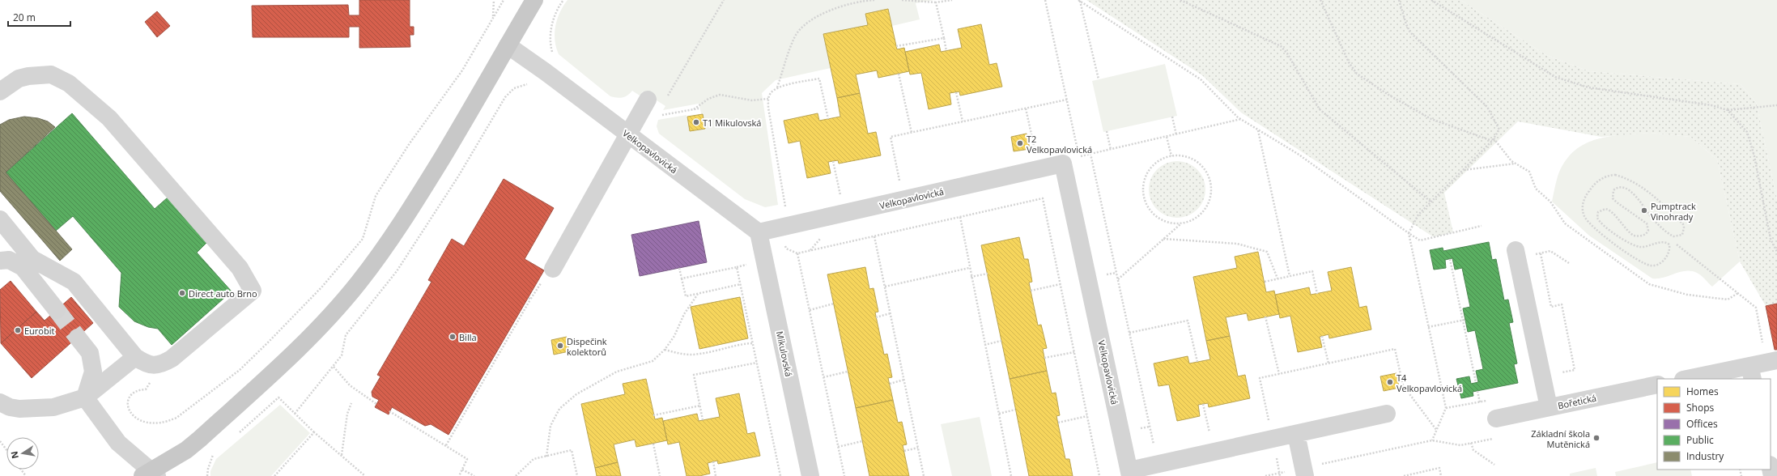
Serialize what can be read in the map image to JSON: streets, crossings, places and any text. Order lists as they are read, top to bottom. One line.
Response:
{"streets":{"street":["Velkopavlovická","Mikulovská","Bořetická"]},"crossings":[["Velkopavlovická","Mikulovská"]],"places":["T1 Mikulovská","T2 Velkopavlovická","Pumptrack Vinohrady","Direct auto Brno","Eurobit","Billa","Dispečink kolektorů","T4 Velkopavlovická","Základní škola Mutěnická"],"legend":["Homes","Shops","Offices","Public","Industry"],"scale_bar":"20 m","north":"left"}
